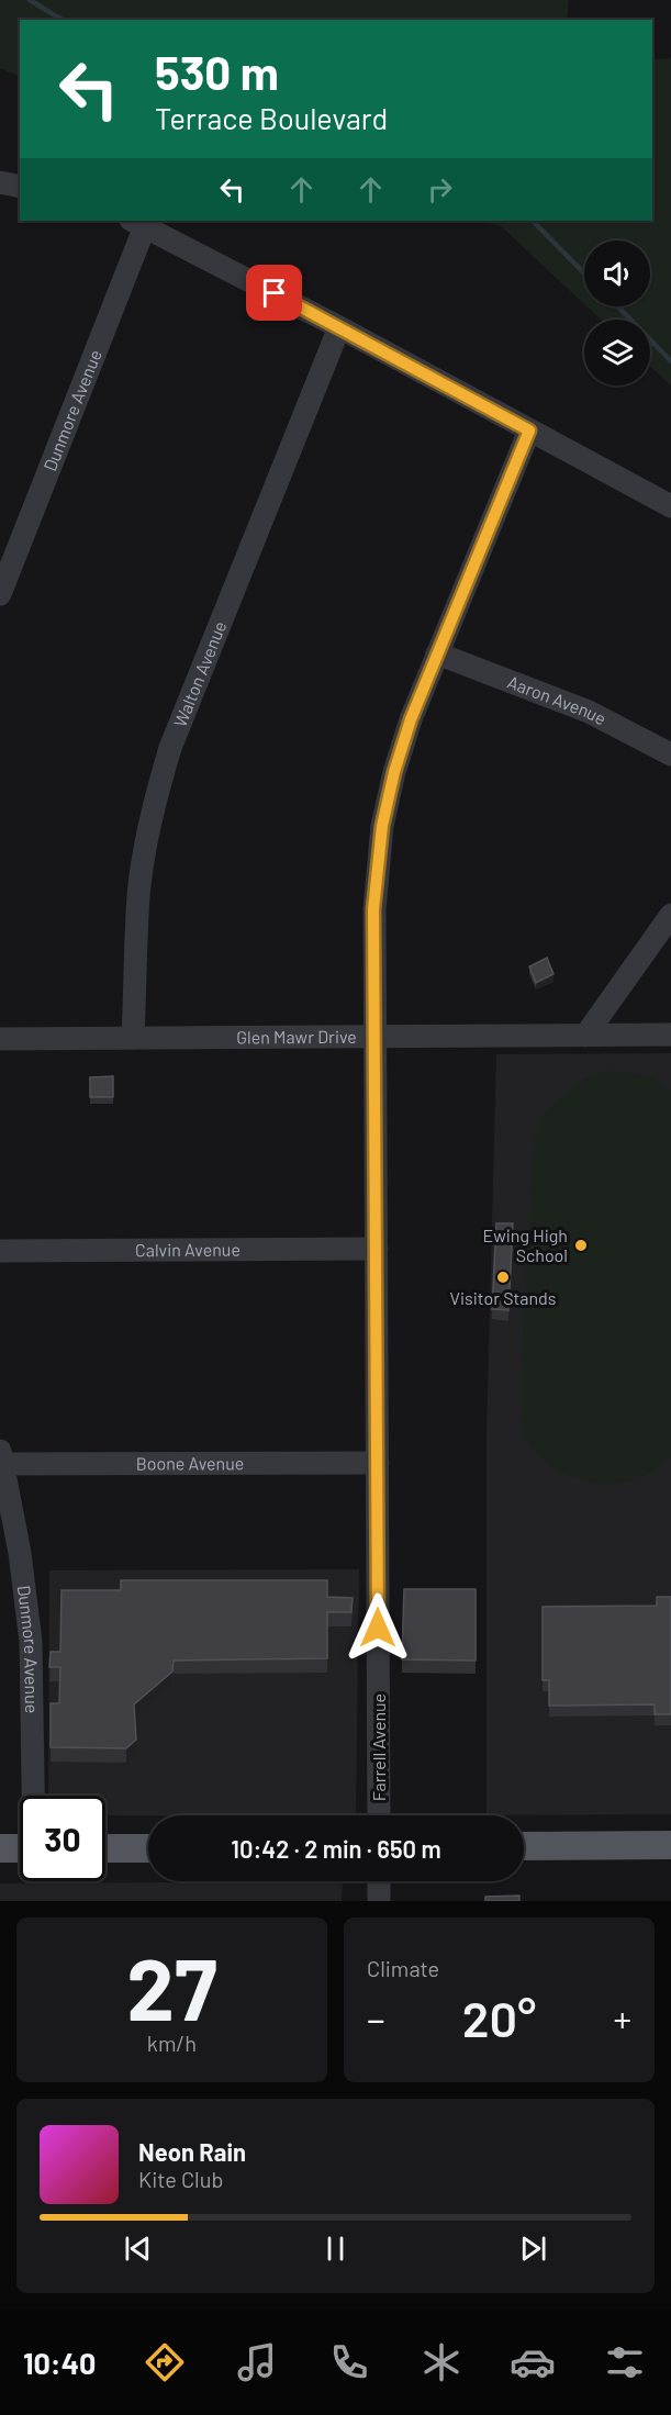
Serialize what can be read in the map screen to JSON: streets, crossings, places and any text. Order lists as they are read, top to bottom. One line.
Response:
{"streets":{"street":["Dunmore Avenue","Walton Avenue","Aaron Avenue","Glen Mawr Drive","Calvin Avenue","Boone Avenue","Farrell Avenue"]},"crossings":[["Dunmore Avenue","Boone Avenue"],["Walton Avenue","Glen Mawr Drive"],["Aaron Avenue","Farrell Avenue"],["Glen Mawr Drive","Farrell Avenue"],["Calvin Avenue","Farrell Avenue"],["Boone Avenue","Farrell Avenue"]],"places":["Ewing High School","Visitor Stands"],"page":{"turn":["530 m","Terrace Boulevard"],"limit":"30","trip":"10:42 · 2 min · 650 m","tile":[["27","km/h"],"Climate"],"heat":["−","20°","+"],"song":["Neon Rain","Kite Club"],"tabs":"10:40"}}
